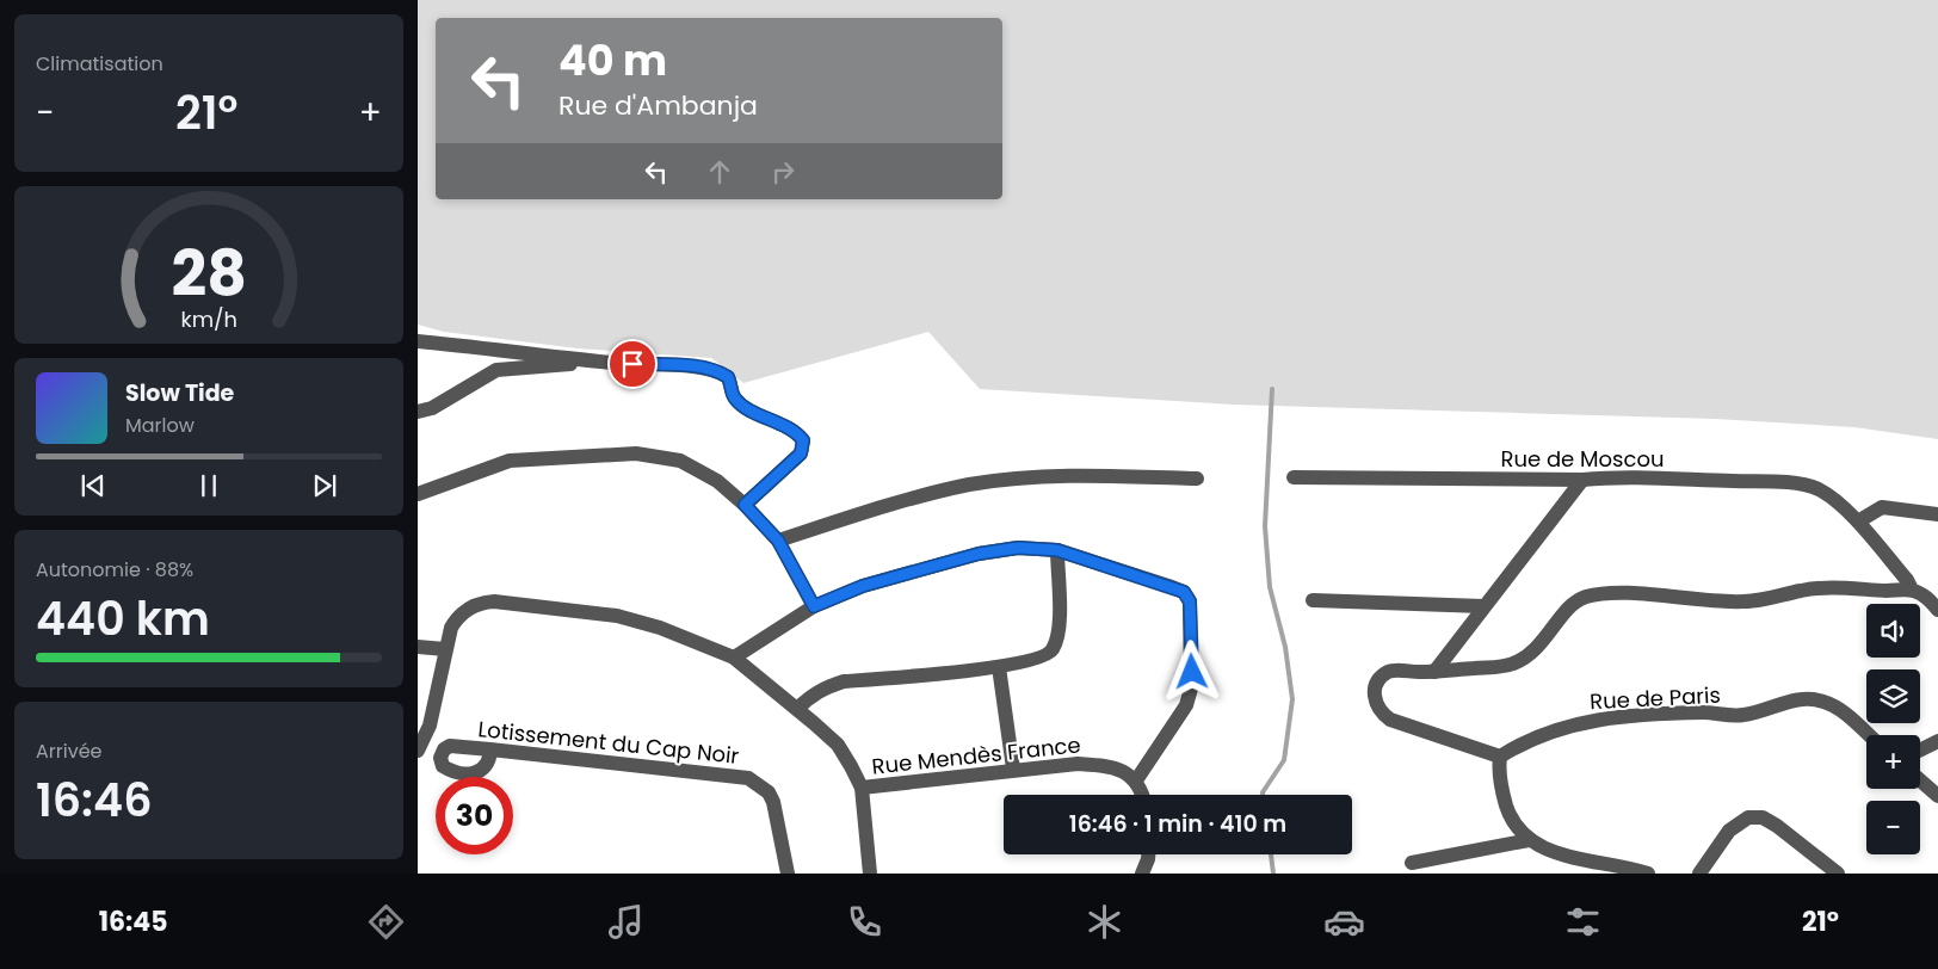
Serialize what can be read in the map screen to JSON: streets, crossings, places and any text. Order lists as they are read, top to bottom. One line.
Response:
{"streets":{"street":["Rue de Moscou","Rue de Paris","Lotissement du Cap Noir","Rue Mendès France"]},"page":{"tile":["Climatisation",["Autonomie · 88%","440 km"],["Arrivée","16:46"]],"turn":["40 m","Rue d'Ambanja"],"heat":["−","21°","+"],"song":["Slow Tide","Marlow"],"map_buttons":["+","−"],"limit":"30","trip":"16:46 · 1 min · 410 m","tabs":["16:45","21°"],"gauge":["28","km/h"]}}
